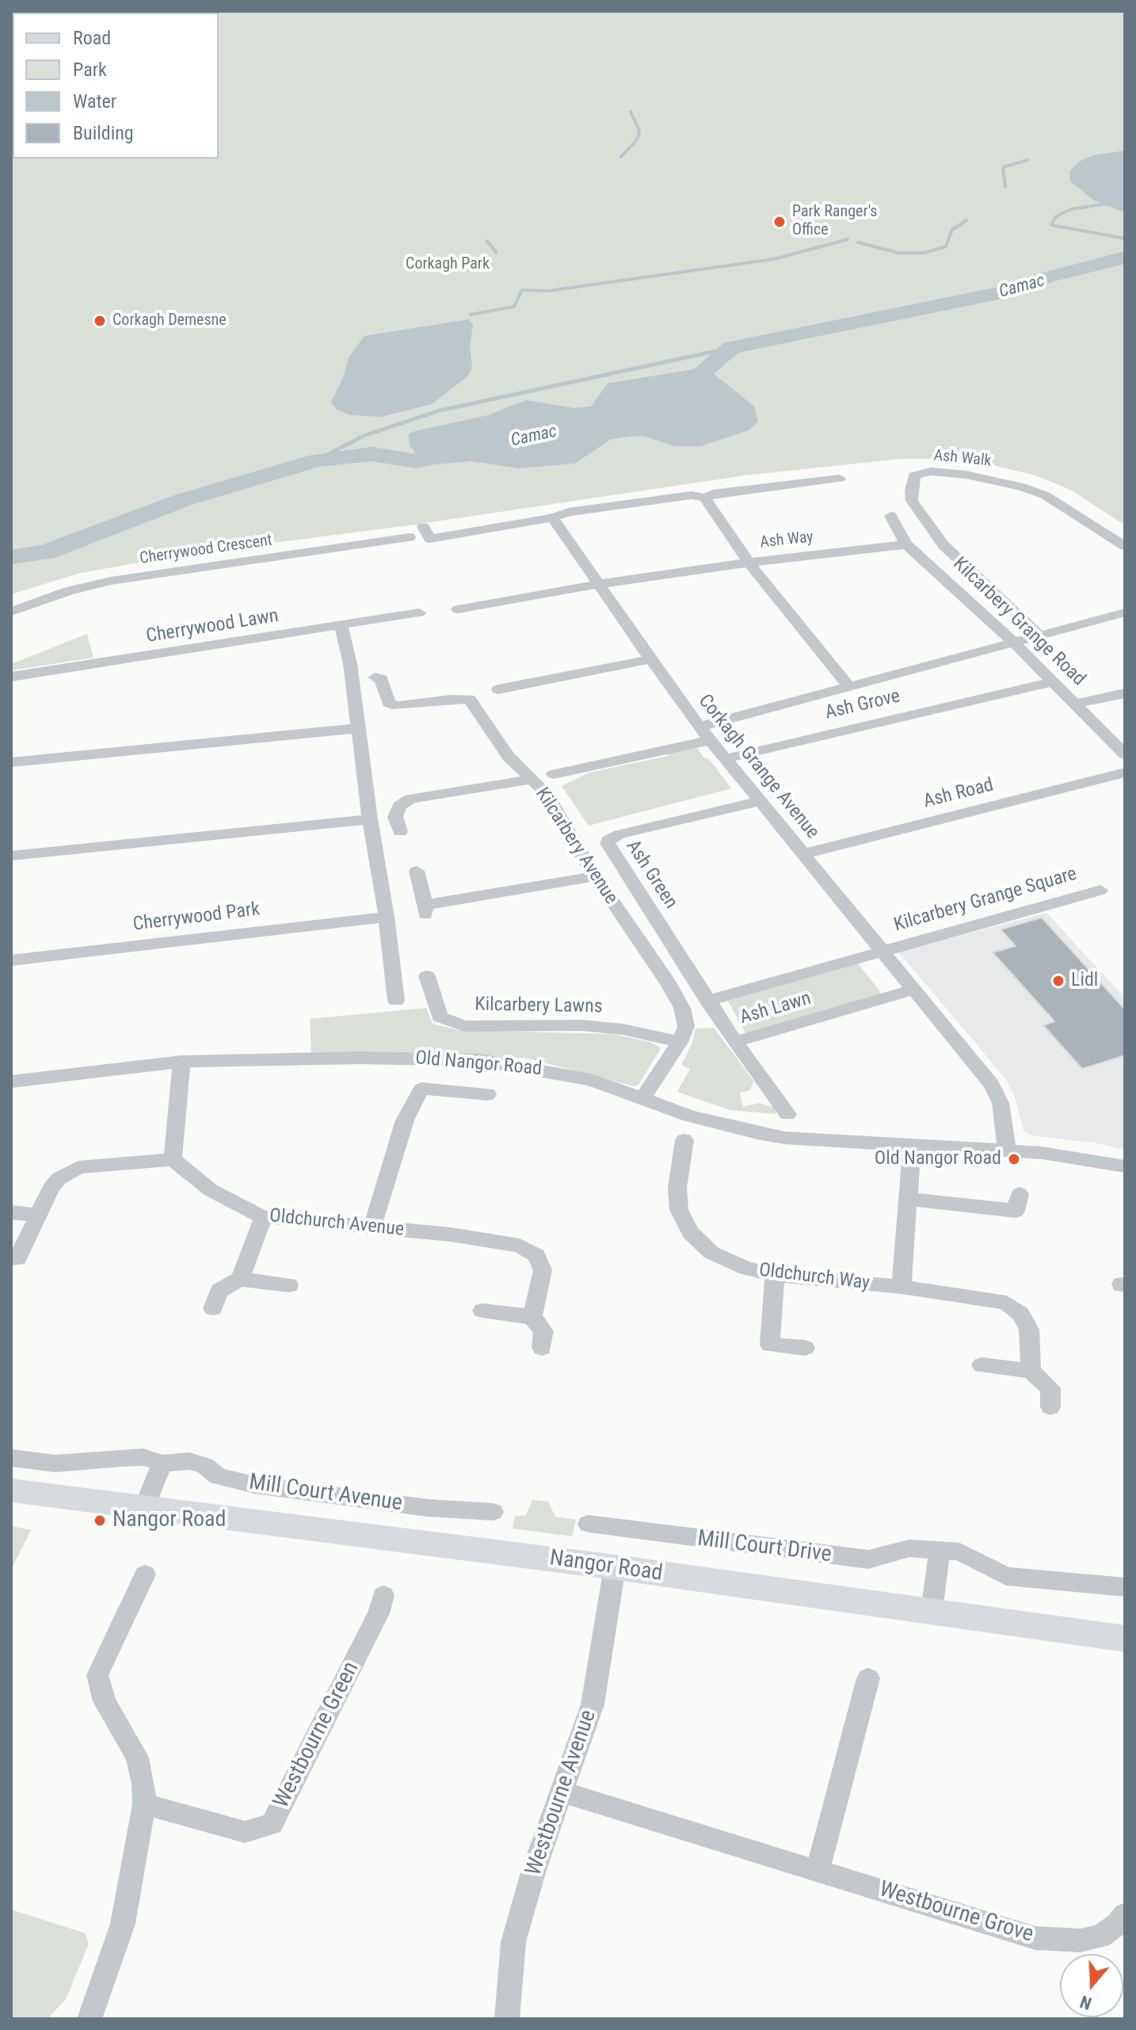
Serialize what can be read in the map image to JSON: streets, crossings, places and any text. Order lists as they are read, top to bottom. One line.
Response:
{"streets":{"main road":["Nangor Road"],"street":["Ash Walk","Ash Way","Cherrywood Crescent","Kilcarbery Grange Road","Cherrywood Lawn","Ash Grove","Corkagh Grange Avenue","Ash Road","Kilcarbery Avenue","Ash Green","Kilcarbery Grange Square","Cherrywood Park","Kilcarbery Lawns","Ash Lawn","Old Nangor Road","Oldchurch Avenue","Oldchurch Way","Mill Court Avenue","Mill Court Drive","Westbourne Green","Westbourne Avenue","Westbourne Grove"]},"crossings":[["Ash Way","Kilcarbery Grange Road"],["Kilcarbery Grange Road","Ash Grove"],["Ash Grove","Corkagh Grange Avenue"],["Corkagh Grange Avenue","Ash Road"],["Corkagh Grange Avenue","Ash Green"],["Corkagh Grange Avenue","Kilcarbery Grange Square"],["Corkagh Grange Avenue","Ash Lawn"],["Corkagh Grange Avenue","Old Nangor Road"],["Kilcarbery Avenue","Kilcarbery Lawns"],["Kilcarbery Avenue","Old Nangor Road"],["Ash Green","Ash Lawn"],["Nangor Road","Westbourne Avenue"],["Westbourne Avenue","Westbourne Grove"]],"water":["Camac"],"parks":["Corkagh Park"],"places":["Park Ranger's Office","Corkagh Demesne","Lidl","Old Nangor Road","Nangor Road"],"legend":["Road","Park","Water","Building"],"north":"bottom"}
